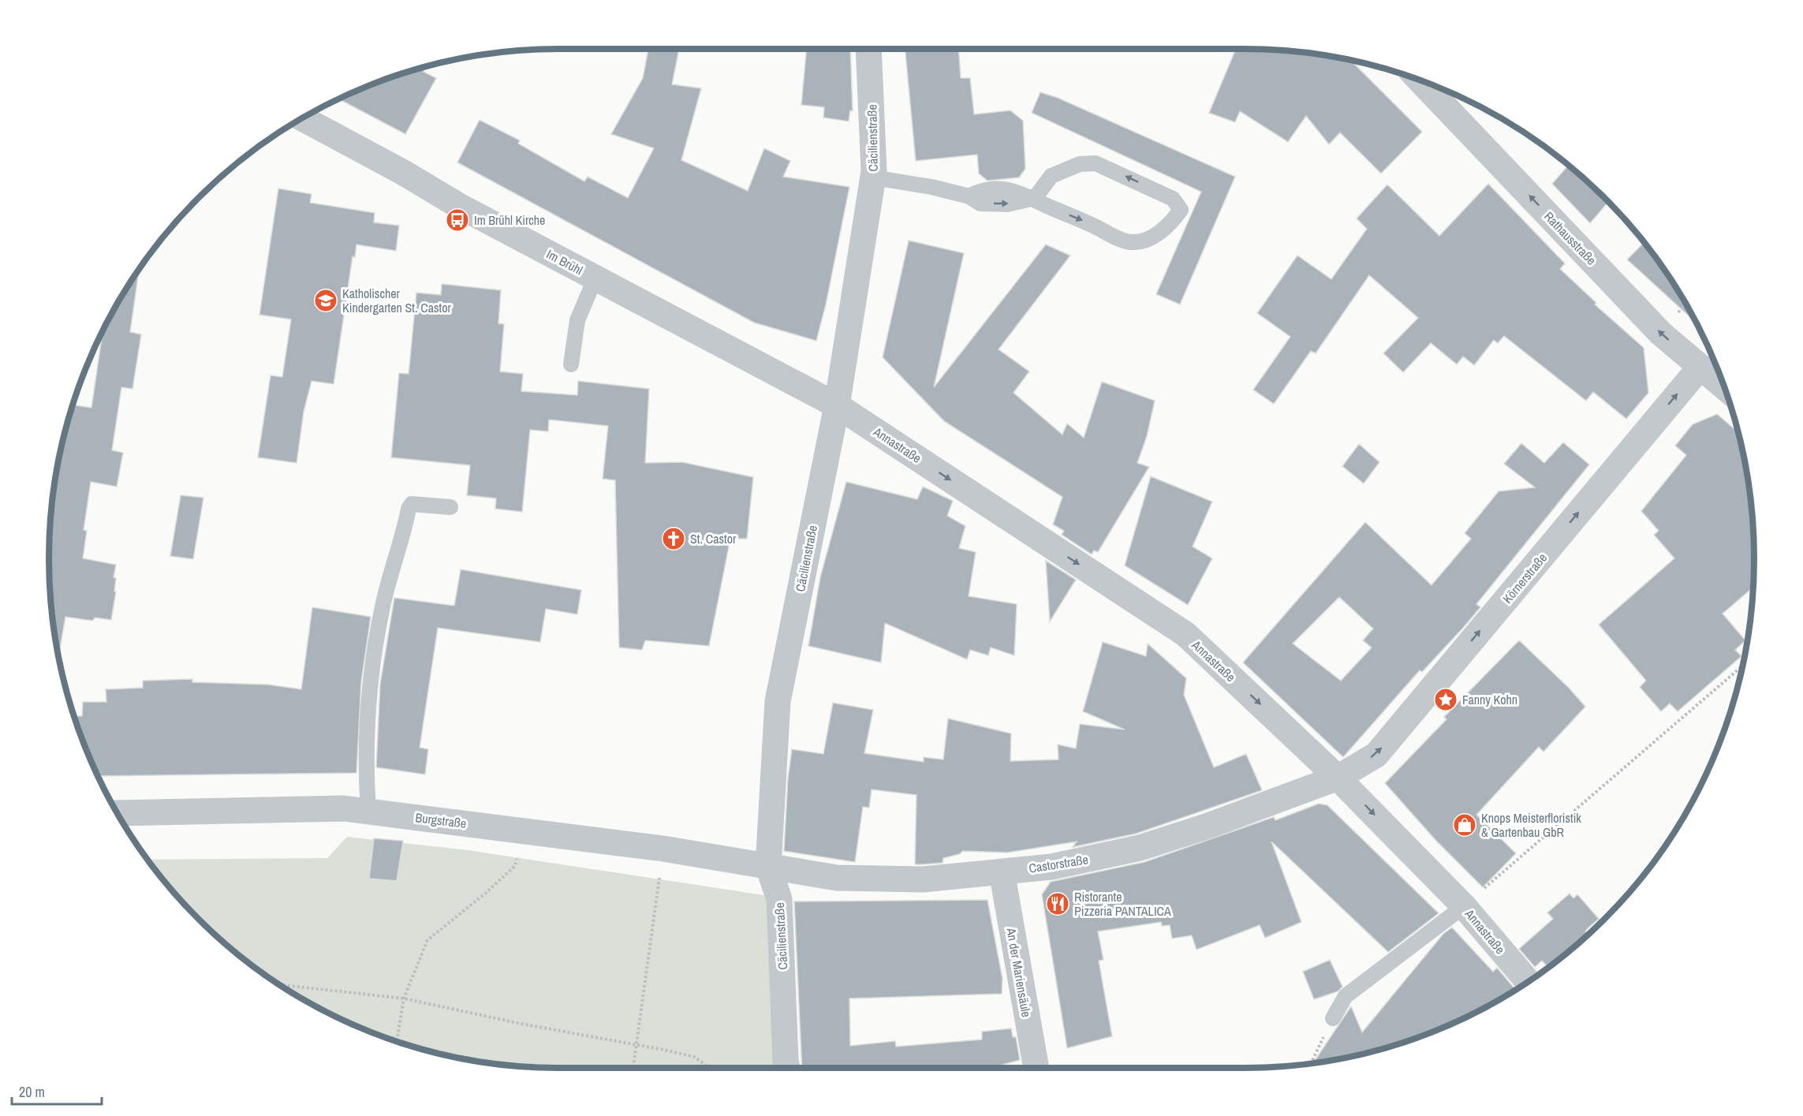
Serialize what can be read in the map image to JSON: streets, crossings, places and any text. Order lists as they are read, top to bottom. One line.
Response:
{"streets":{"street":["Cäcilienstraße","Rathausstraße","Im Brühl","Annastraße","Körnerstraße","Burgstraße","Castorstraße","An der Mariensäule"]},"crossings":[["Cäcilienstraße","Im Brühl"],["Cäcilienstraße","Annastraße"],["Cäcilienstraße","Burgstraße"],["Cäcilienstraße","Castorstraße"],["Rathausstraße","Körnerstraße"],["Im Brühl","Annastraße"],["Annastraße","Körnerstraße"],["Annastraße","Castorstraße"],["Körnerstraße","Castorstraße"],["Burgstraße","Castorstraße"],["Castorstraße","An der Mariensäule"]],"one_way":["Rathausstraße","Annastraße","Körnerstraße"],"places":{"bus stop":["Im Brühl Kirche"],"school or university":["Katholischer Kindergarten St. Castor"],"church":["St. Castor"],"place":["Fanny Kohn"],"shop":["Knops Meisterfloristik & Gartenbau GbR"],"restaurant":["Ristorante Pizzeria PANTALICA"]},"scale_bar":"20 m"}
